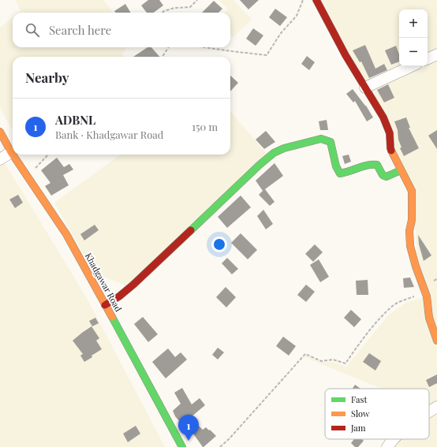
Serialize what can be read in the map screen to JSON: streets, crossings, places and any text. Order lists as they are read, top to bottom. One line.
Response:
{"streets":{"street":["Khadgawar Road"]},"legend":["Fast","Slow","Jam"],"page":{"map_buttons":["+","−"],"search":"Search here","heading":"Nearby","list":[{"mark":"1","name":"ADBNL","note":"Bank · Khadgawar Road","value":"150 m"}],"pins":"1"}}
